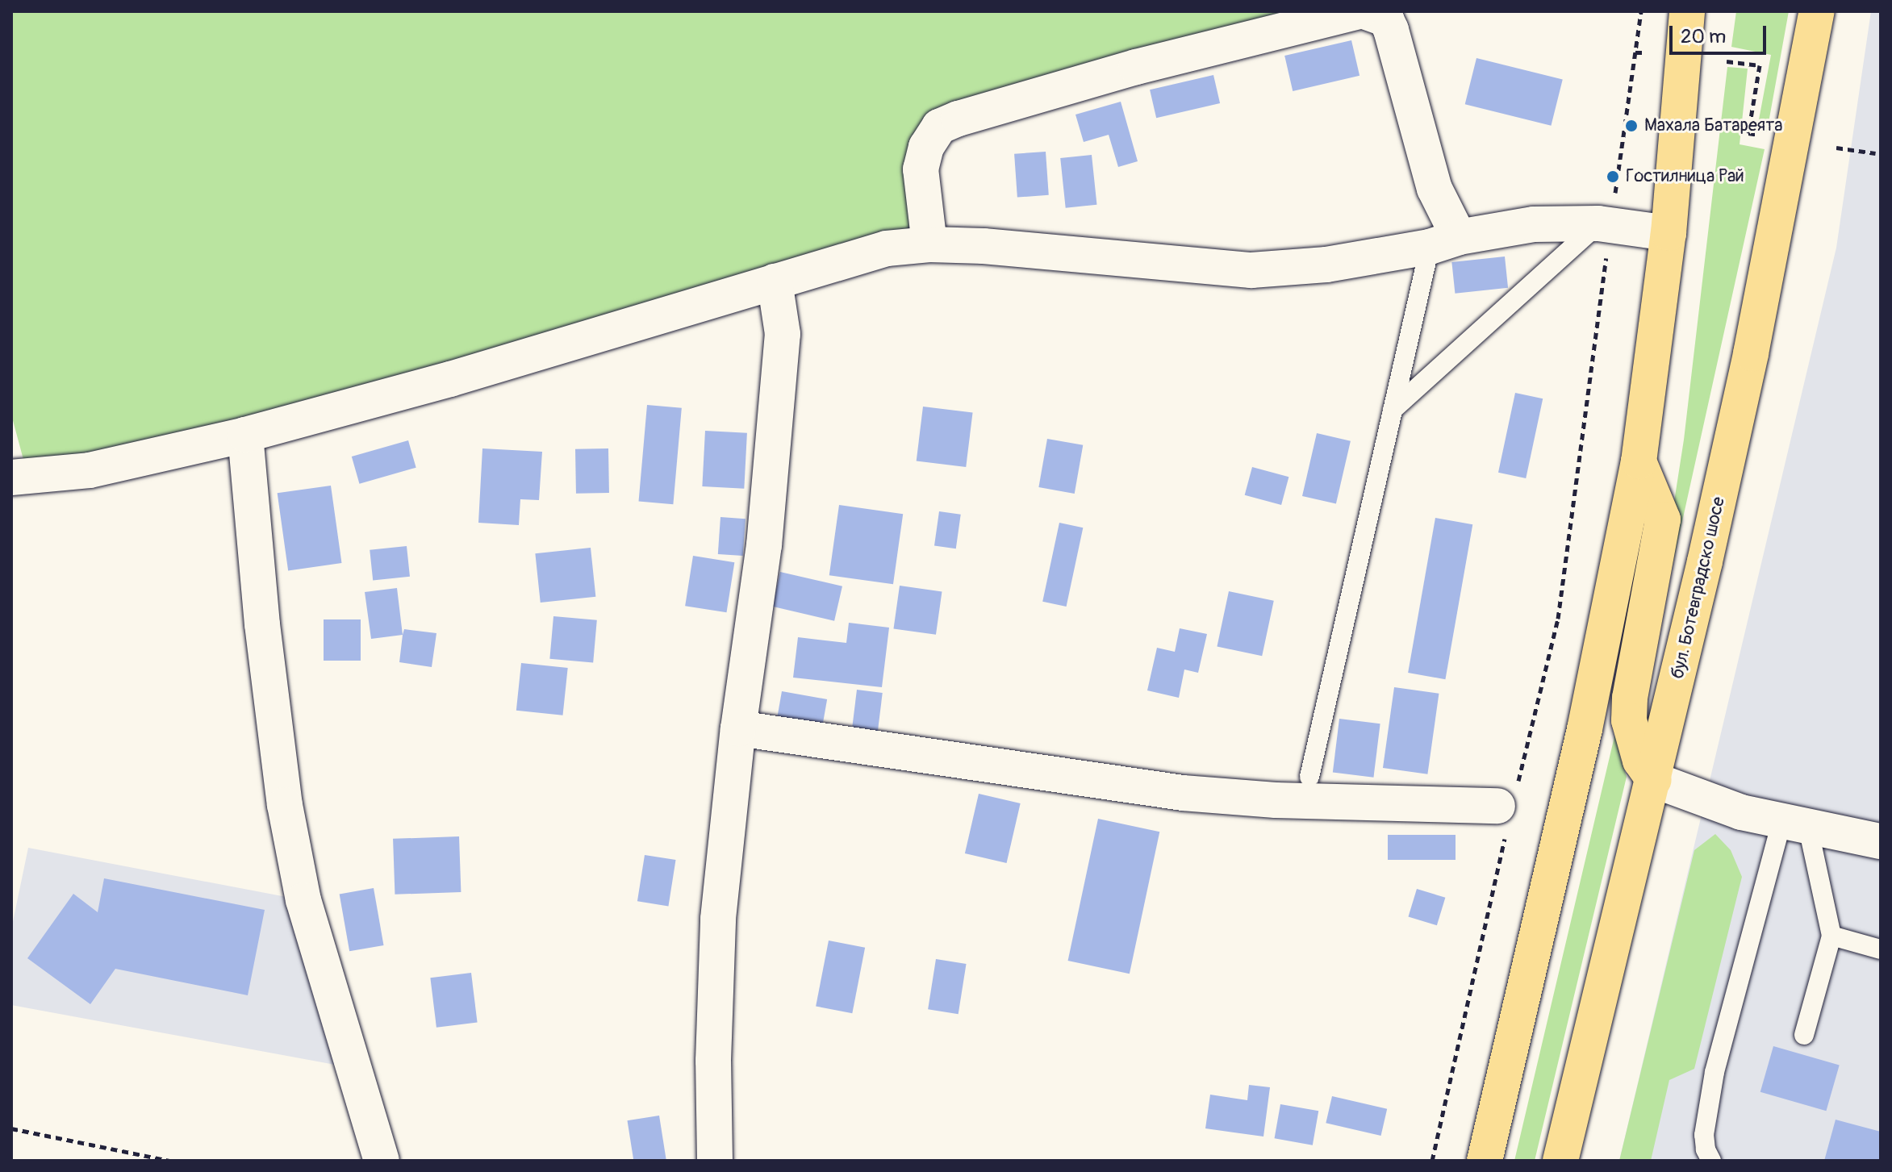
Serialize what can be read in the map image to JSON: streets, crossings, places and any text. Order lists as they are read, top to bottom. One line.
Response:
{"streets":{"main road":["бул. Ботевградско шосе"]},"places":["Махала Батареята","Гостилница Рай"],"scale_bar":"20 m"}
